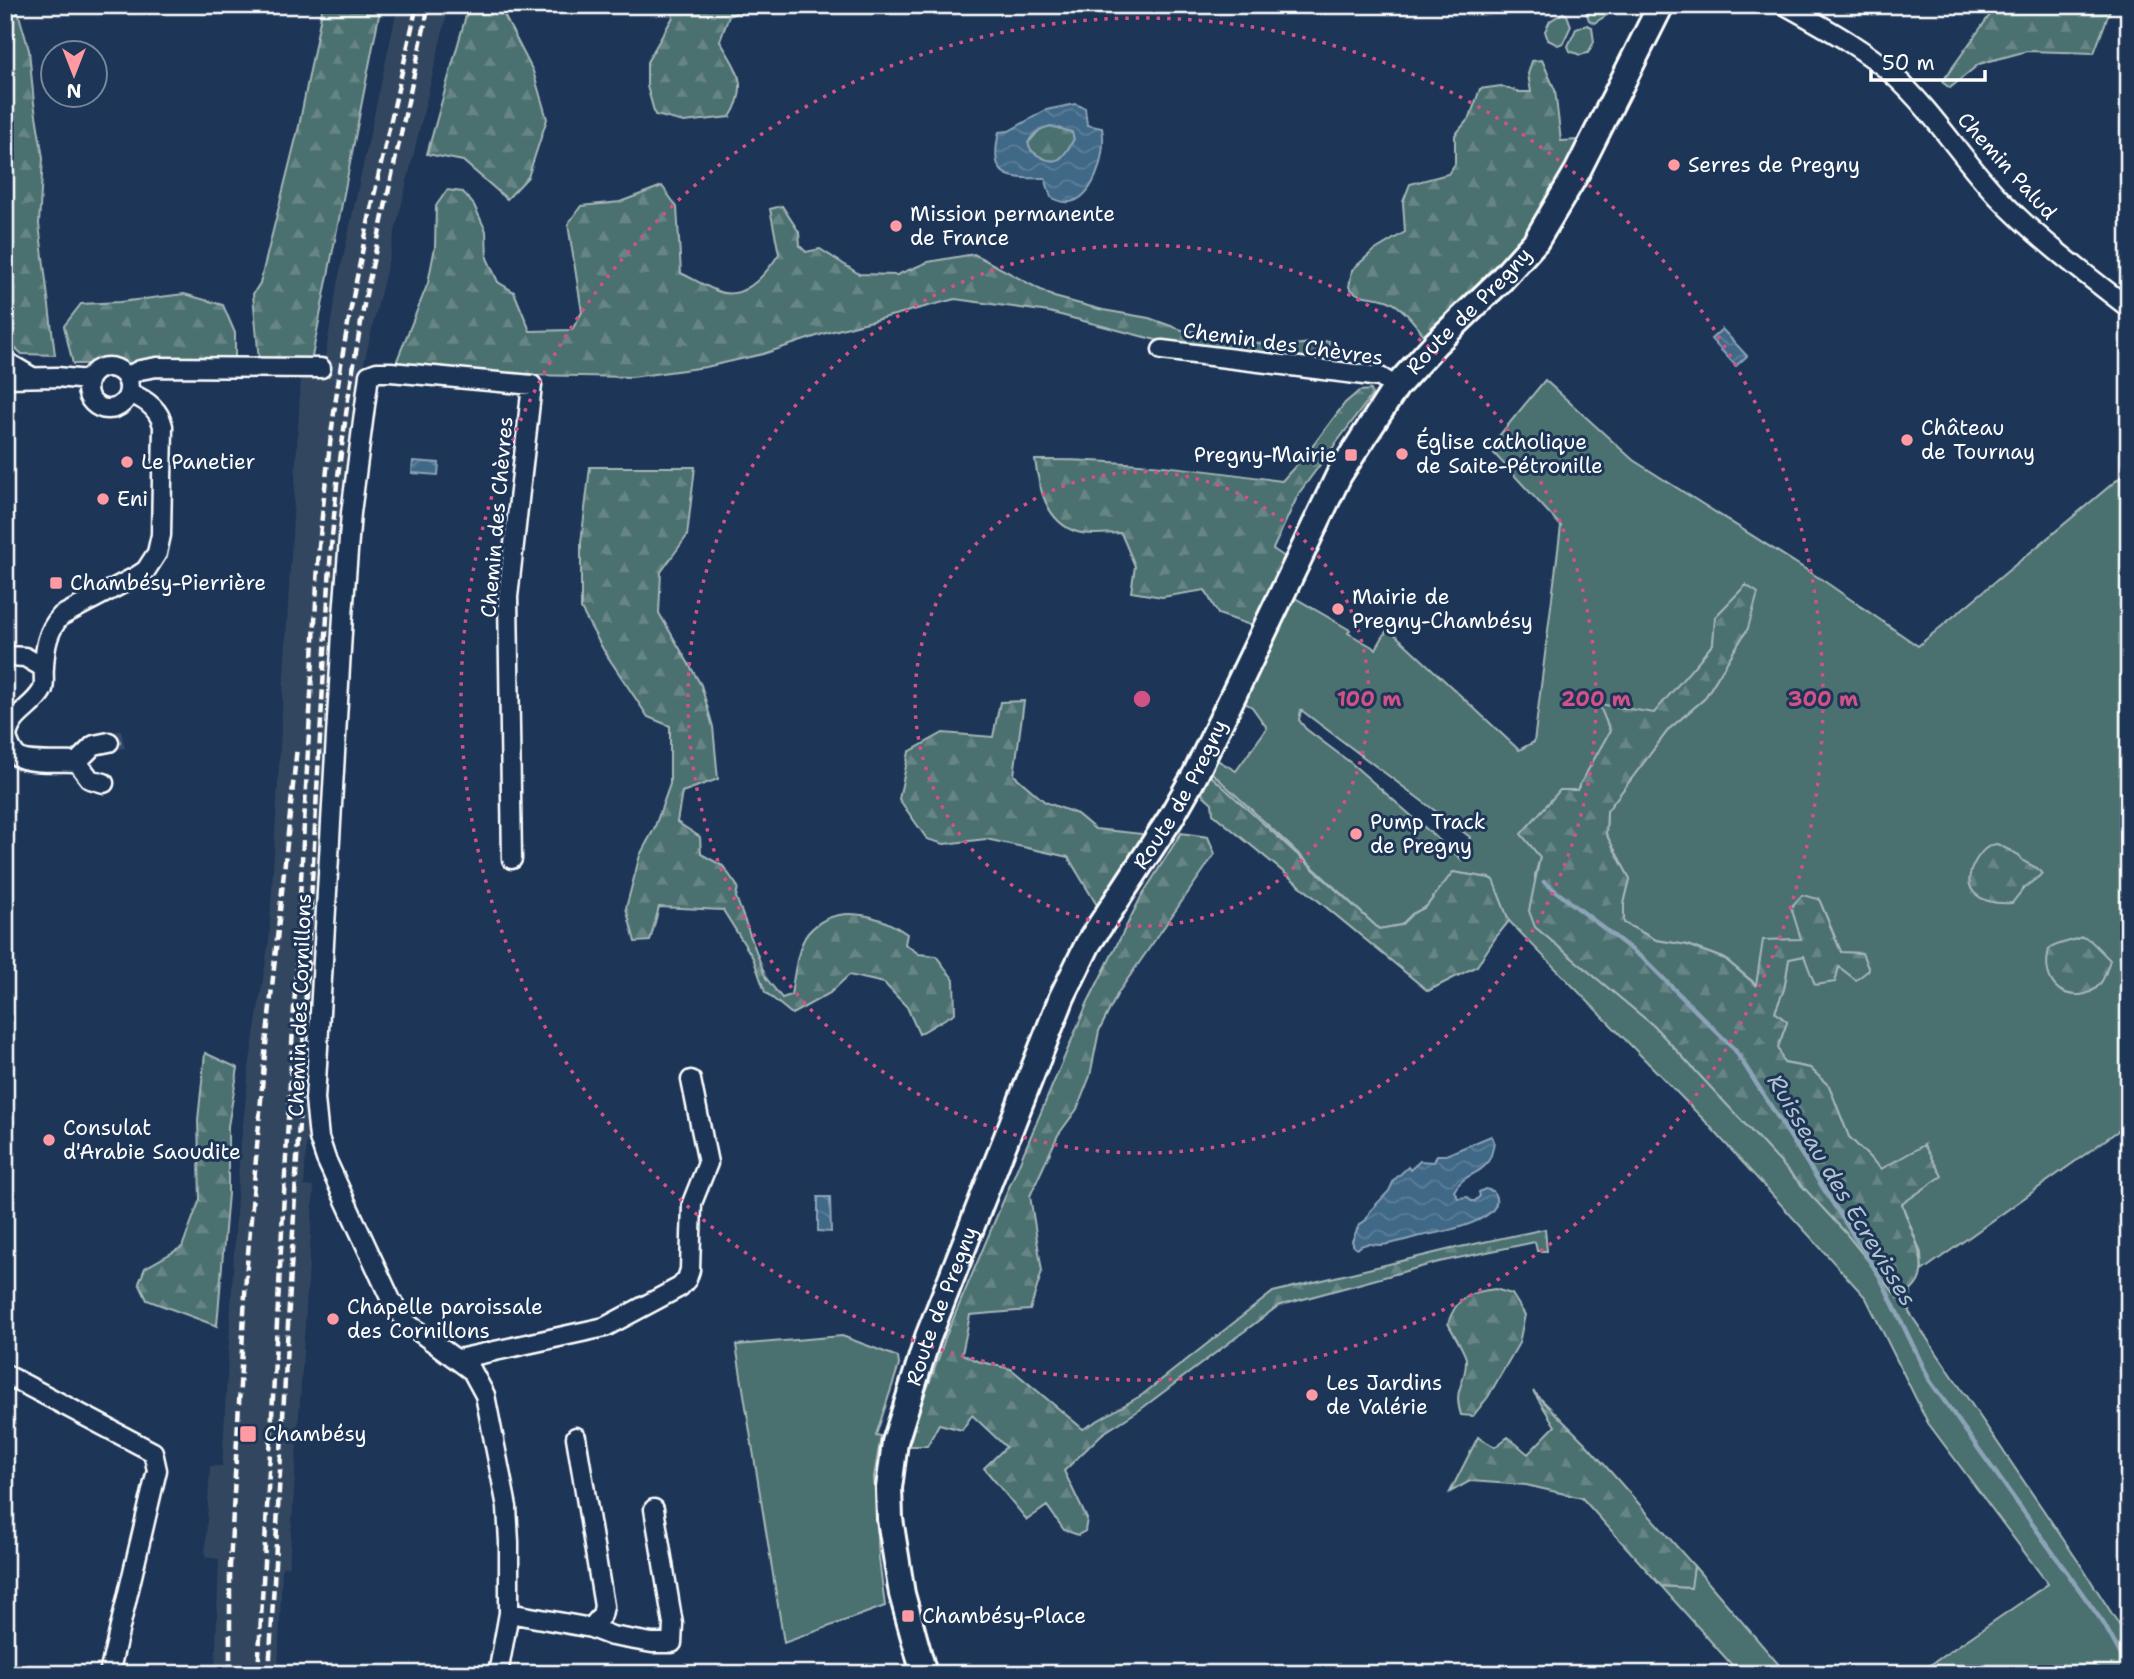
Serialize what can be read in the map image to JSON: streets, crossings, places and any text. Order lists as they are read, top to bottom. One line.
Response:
{"streets":{"street":["Chemin Palud","Route de Pregny","Chemin des Chèvres","Chemin des Cornillons"]},"crossings":[["Route de Pregny","Chemin des Chèvres"],["Chemin des Chèvres","Chemin des Cornillons"]],"water":["Ruisseau des Ecrevisses"],"places":{"other":["Serres de Pregny","Mission permanente de France","Château de Tournay","Église catholique de Saite-Pétronille","Le Panetier","Eni","Mairie de Pregny-Chambésy","Pump Track de Pregny","Consulat d'Arabie Saoudite","Chapelle paroissale des Cornillons","Les Jardins de Valérie"],"transit":["Pregny-Mairie","Chambésy-Pierrière","Chambésy","Chambésy-Place"]},"scale_bar":"50 m","north":"bottom","rings":["100 m","200 m","300 m"]}
